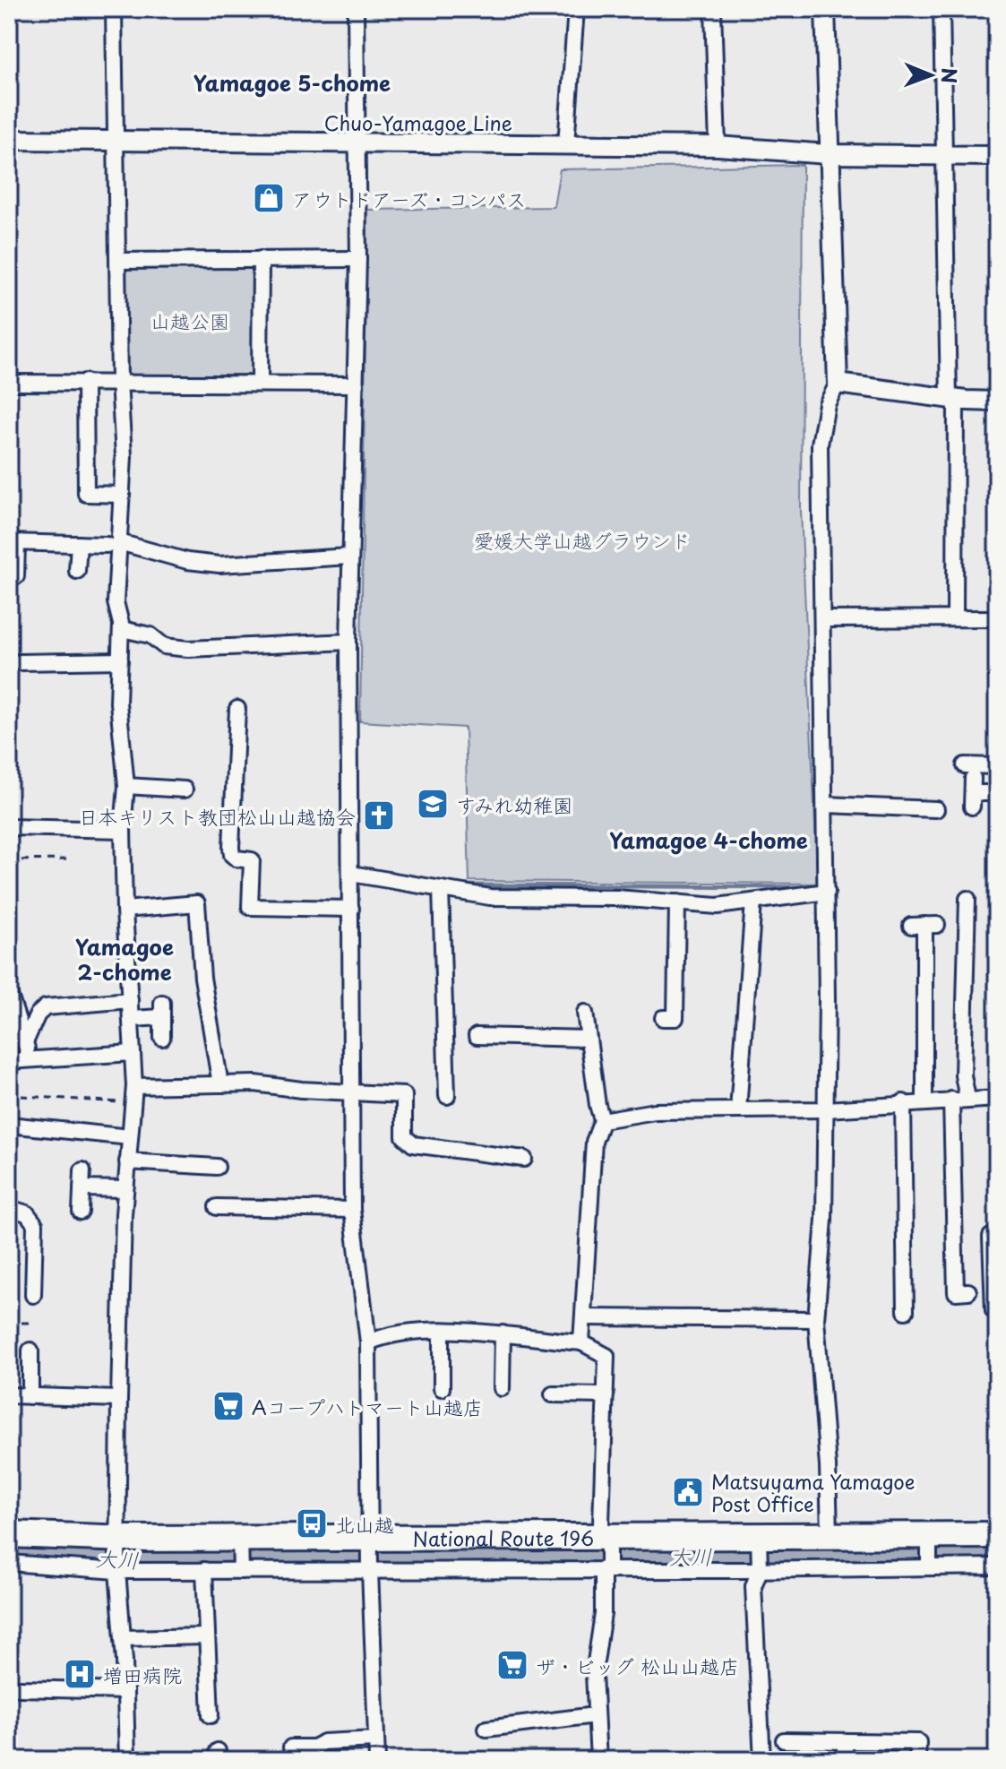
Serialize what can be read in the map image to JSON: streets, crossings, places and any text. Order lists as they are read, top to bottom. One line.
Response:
{"streets":{"highway":["National Route 196"],"street":["Chuo-Yamagoe Line"]},"districts":["Yamagoe 5-chome","Yamagoe 4-chome","Yamagoe 2-chome"],"water":["大川"],"parks":["山越公園","愛媛大学山越グラウンド"],"places":{"shop":["アウトドアーズ・コンパス"],"school or university":["すみれ幼稚園"],"church":["日本キリスト教団松山山越協会"],"supermarket":["Aコープハトマート山越店","ザ・ビッグ 松山山越店"],"public building":["Matsuyama Yamagoe Post Office"],"bus stop":["北山越"],"hospital":["増田病院"]},"north":"right"}
